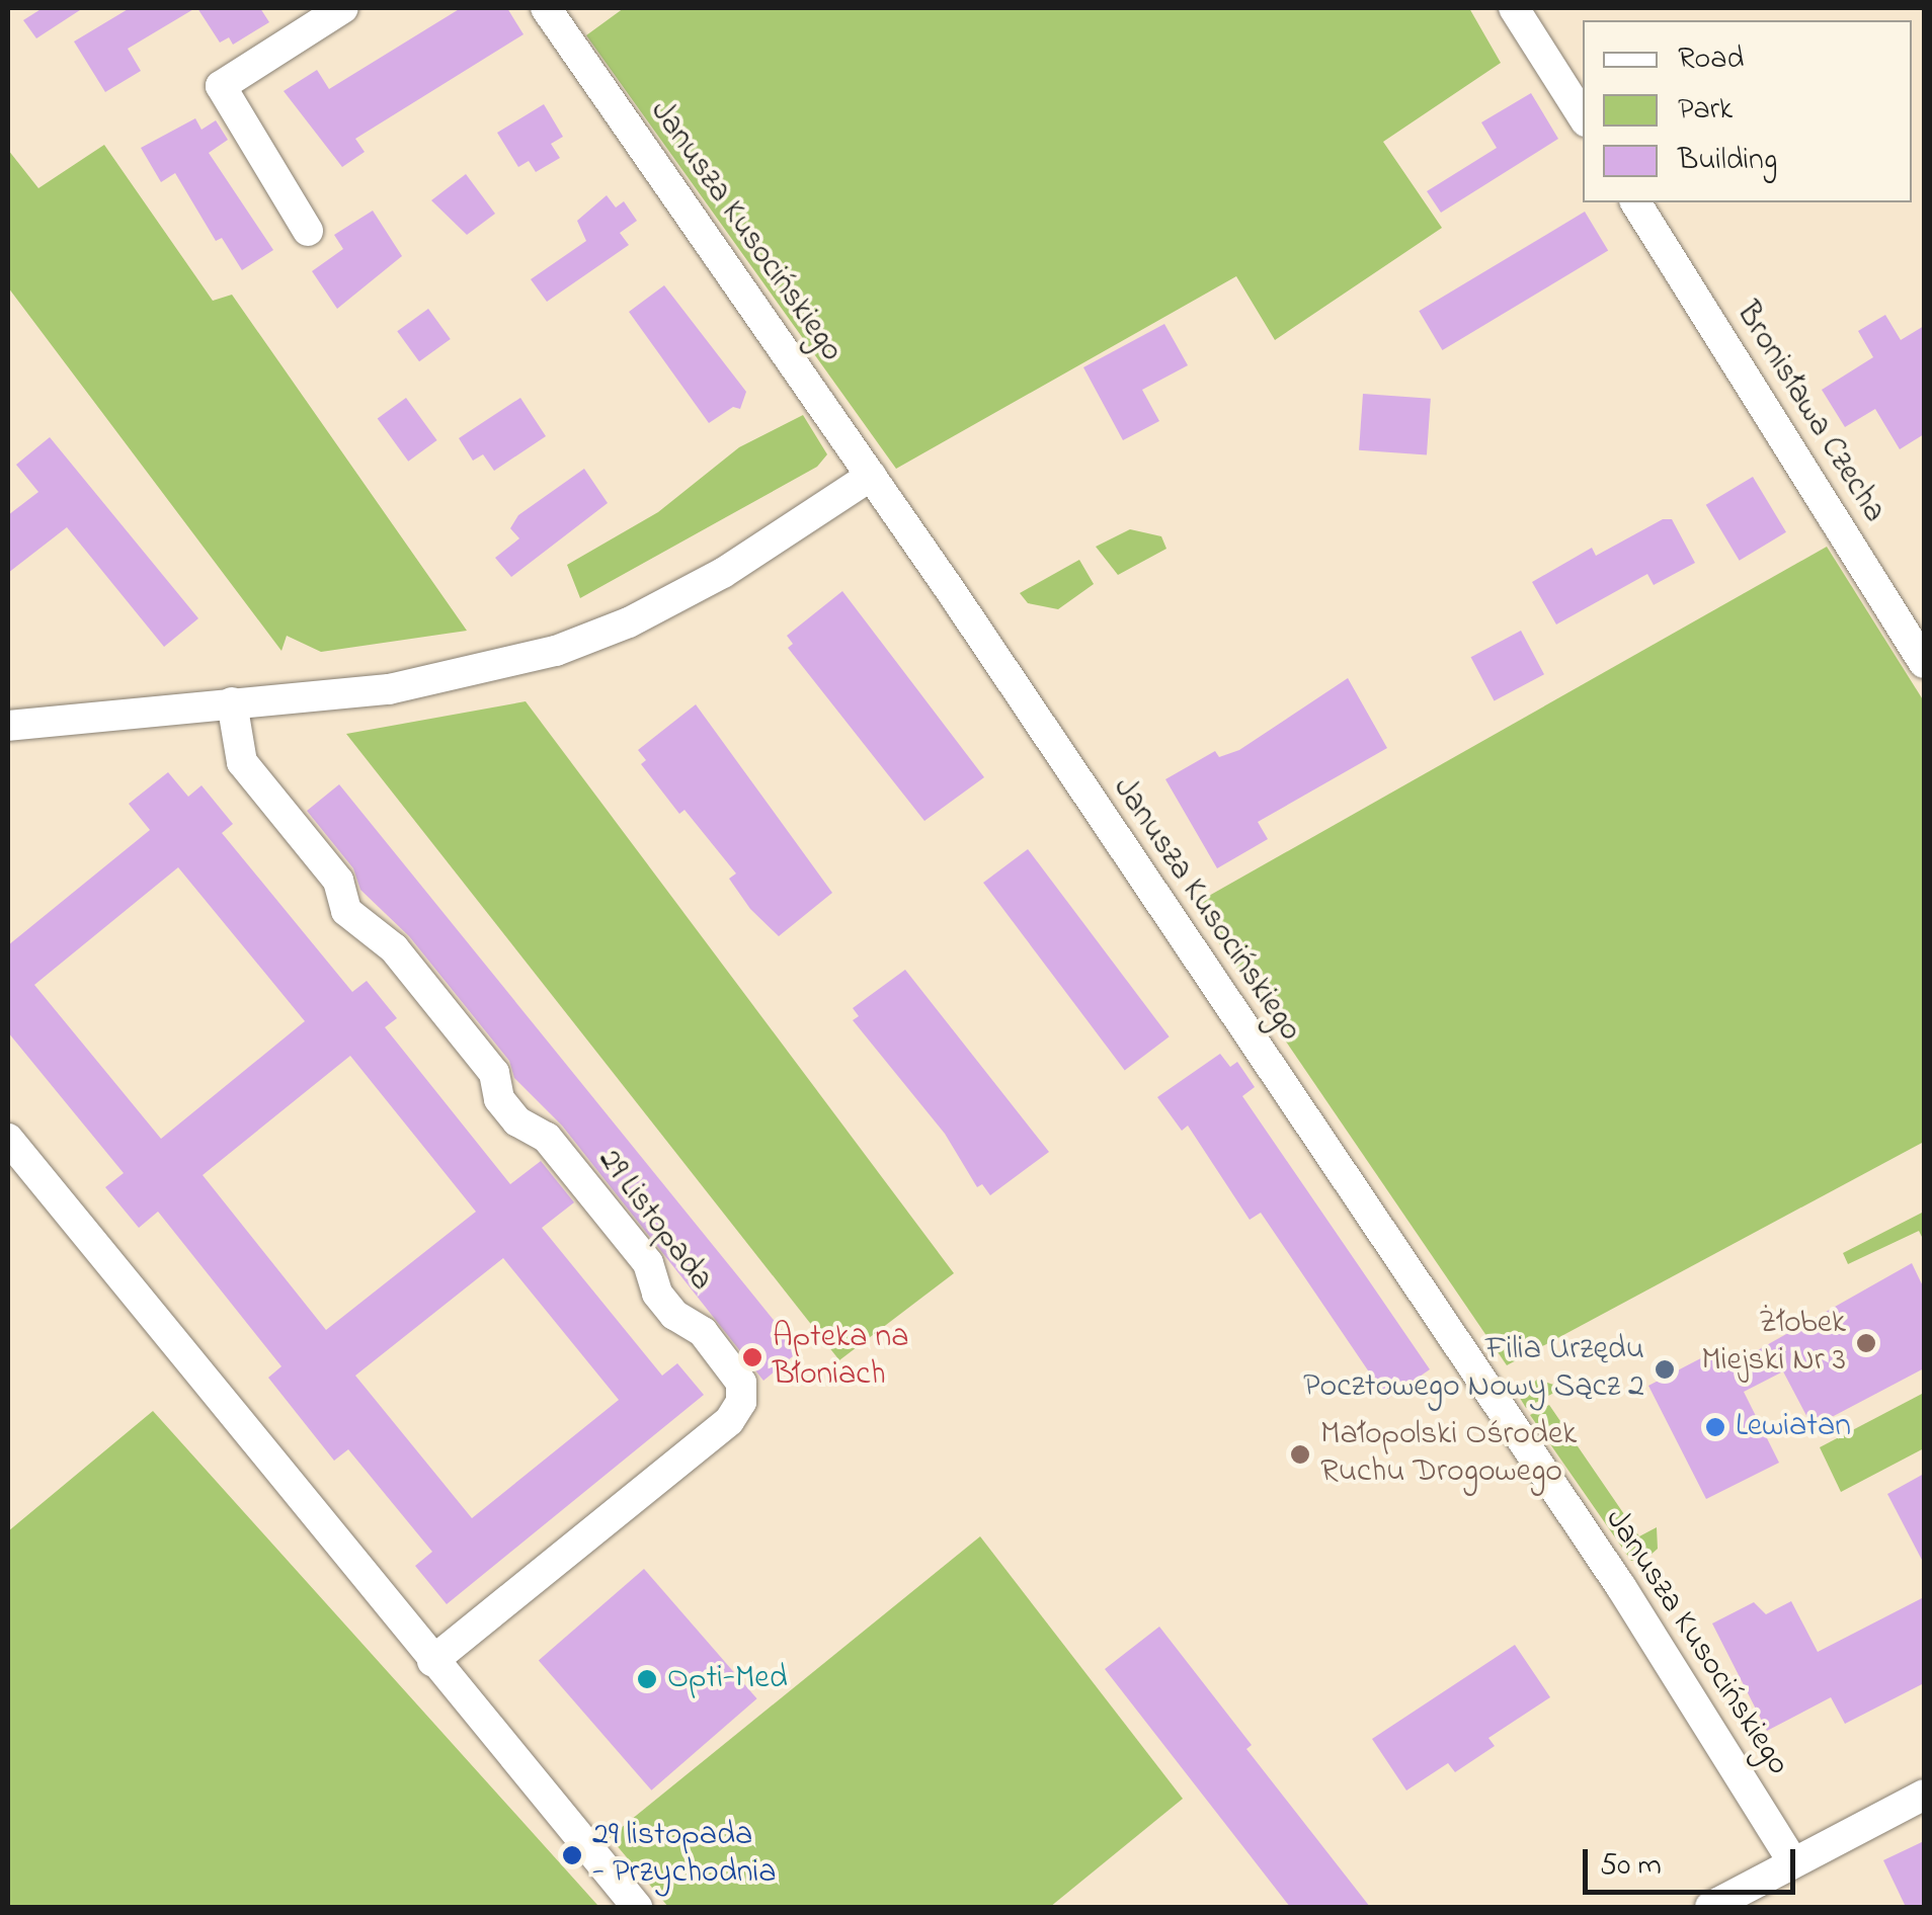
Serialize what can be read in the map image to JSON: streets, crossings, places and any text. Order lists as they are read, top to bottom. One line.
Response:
{"streets":{"street":["Janusza Kusocińskiego","Bronisława Czecha","29 Listopada"]},"places":["Żłobek Miejski Nr 3","Apteka na Błoniach","Filia Urzędu Pocztowego Nowy Sącz 2","Lewiatan","Małopolski Ośrodek Ruchu Drogowego","Opti-Med","29 listopada - Przychodnia"],"legend":["Road","Park","Building"],"scale_bar":"50 m"}
